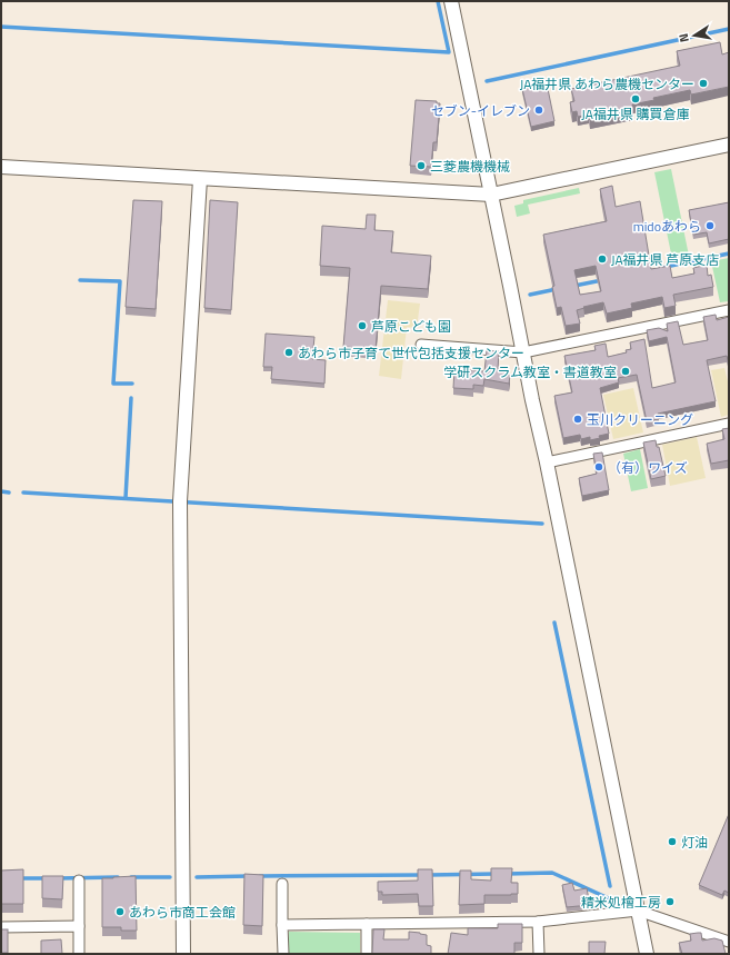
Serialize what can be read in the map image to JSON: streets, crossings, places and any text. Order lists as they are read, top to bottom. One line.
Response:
{"places":["JA福井県 あわら農機センター","JA福井県 購買倉庫","セブン-イレブン","三菱農機機械","midoあわら","JA福井県 芦原支店","芦原こども園","あわら市子育て世代包括支援センター","学研スクラム教室・書道教室","玉川クリーニング","（有）ワイズ","灯油","精米処檜工房","あわら市商工会館"],"north":"left"}
